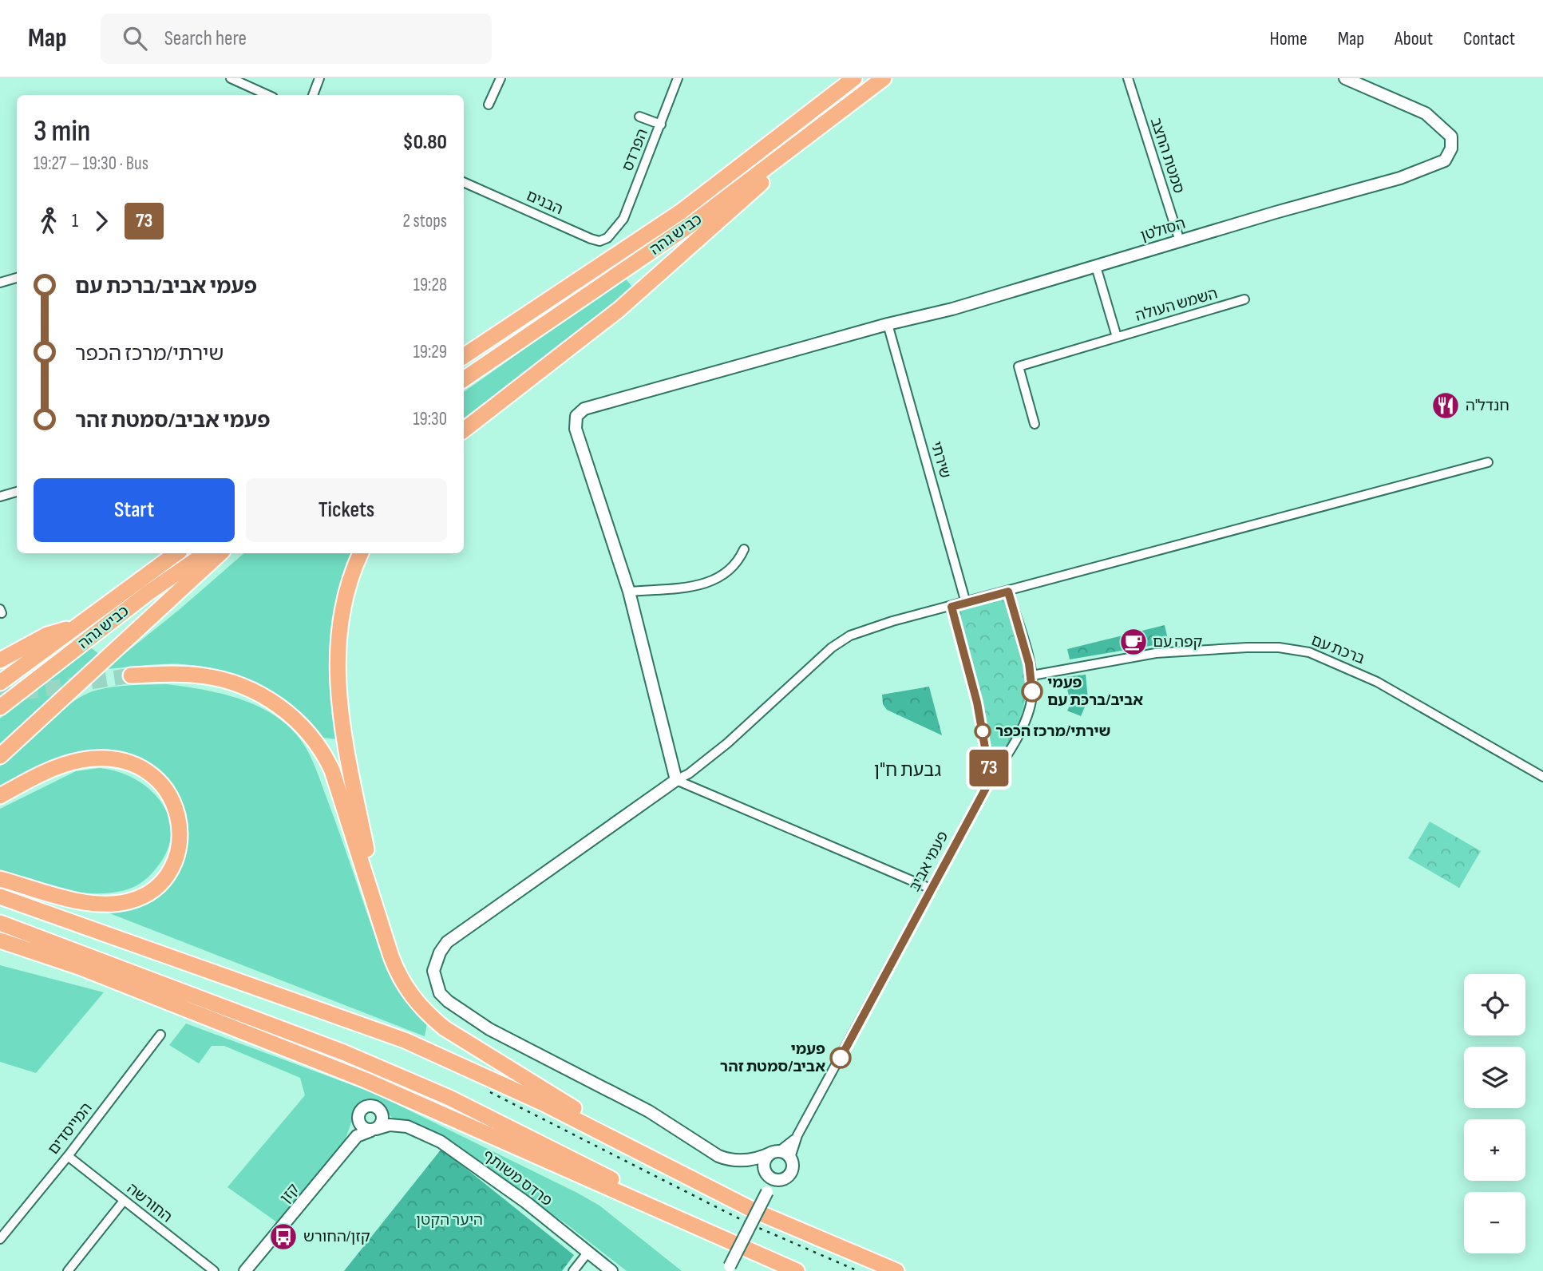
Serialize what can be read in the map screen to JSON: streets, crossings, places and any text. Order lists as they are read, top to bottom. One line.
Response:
{"streets":{"highway":["כביש גהה"],"street":["הפרדס","סמטת החצב","הבנים","הסולטן","השמש העולה","שירתי","ברכת עם","פעמי אביב","המייסדים","פרדס משותף","קזן","החורשה"]},"crossings":[["הפרדס","הבנים"],["סמטת החצב","הסולטן"],["הסולטן","שירתי"],["ברכת עם","פעמי אביב"],["המייסדים","החורשה"],["פרדס משותף","קזן"]],"districts":["גבעת ח\"ן"],"parks":["היער הקטן"],"places":{"restaurant":["חנדל'ה"],"cafe":["קפה עם"],"other":["פעמי אביב/ברכת עם","שירתי/מרכז הכפר","פעמי אביב/סמטת זהר"],"bus stop":["קזן/החורש"]},"lines":["bus line 73"],"page":{"header":"Map","search":"Search here","nav":["Home","Map","About","Contact"],"on_map":"73","heading":["3 min","19:27 – 19:30 · Bus","$0.80"],"legs":["1","73","2 stops"],"list":[{"name":"פעמי אביב/ברכת עם","value":"19:28"},{"name":"שירתי/מרכז הכפר","value":"19:29"},{"name":"פעמי אביב/סמטת זהר","value":"19:30"}],"buttons":["Start","Tickets"],"map_buttons":["+","−"]}}
